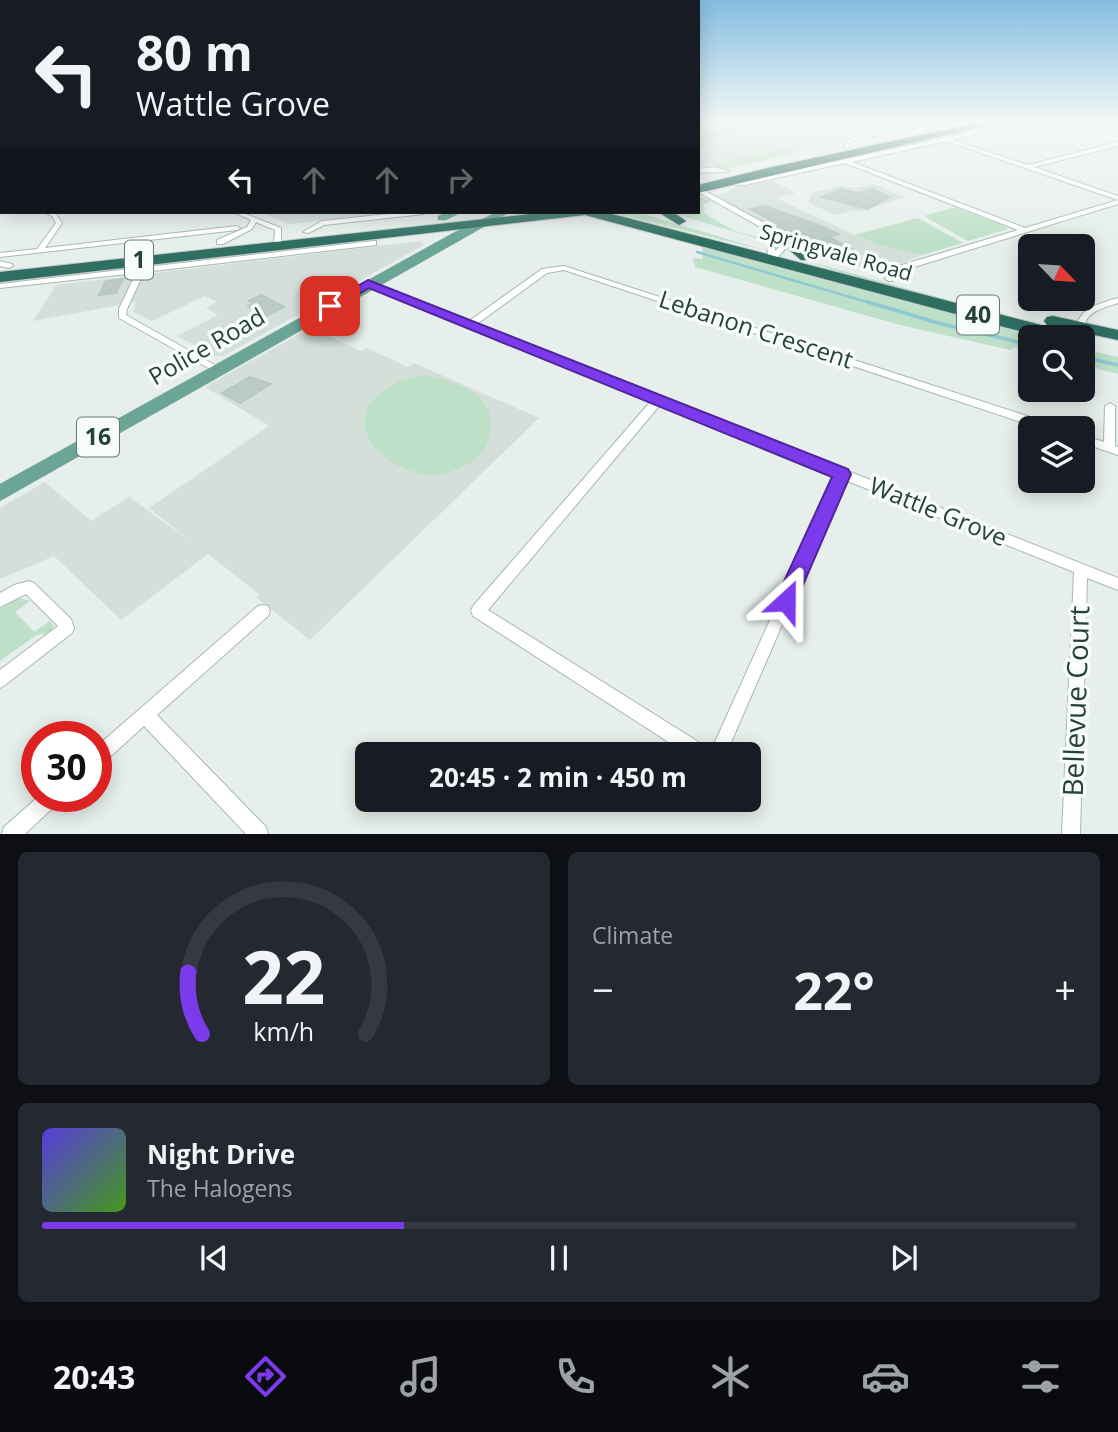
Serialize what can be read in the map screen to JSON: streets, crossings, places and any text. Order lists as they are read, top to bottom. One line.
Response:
{"streets":{"highway":["Springvale Road","1","40"],"main road":["Police Road","16"],"street":["Lebanon Crescent","Wattle Grove","Bellevue Court"]},"crossings":[["1","Police Road"],["Lebanon Crescent","Wattle Grove"],["Police Road","Wattle Grove"],["Wattle Grove","Bellevue Court"]],"north":"bottom right","page":{"turn":["80 m","Wattle Grove"],"limit":"30","trip":"20:45 · 2 min · 450 m","tile":"Climate","heat":["−","22°","+"],"song":["Night Drive","The Halogens"],"tabs":"20:43","gauge":["22","km/h"]}}
